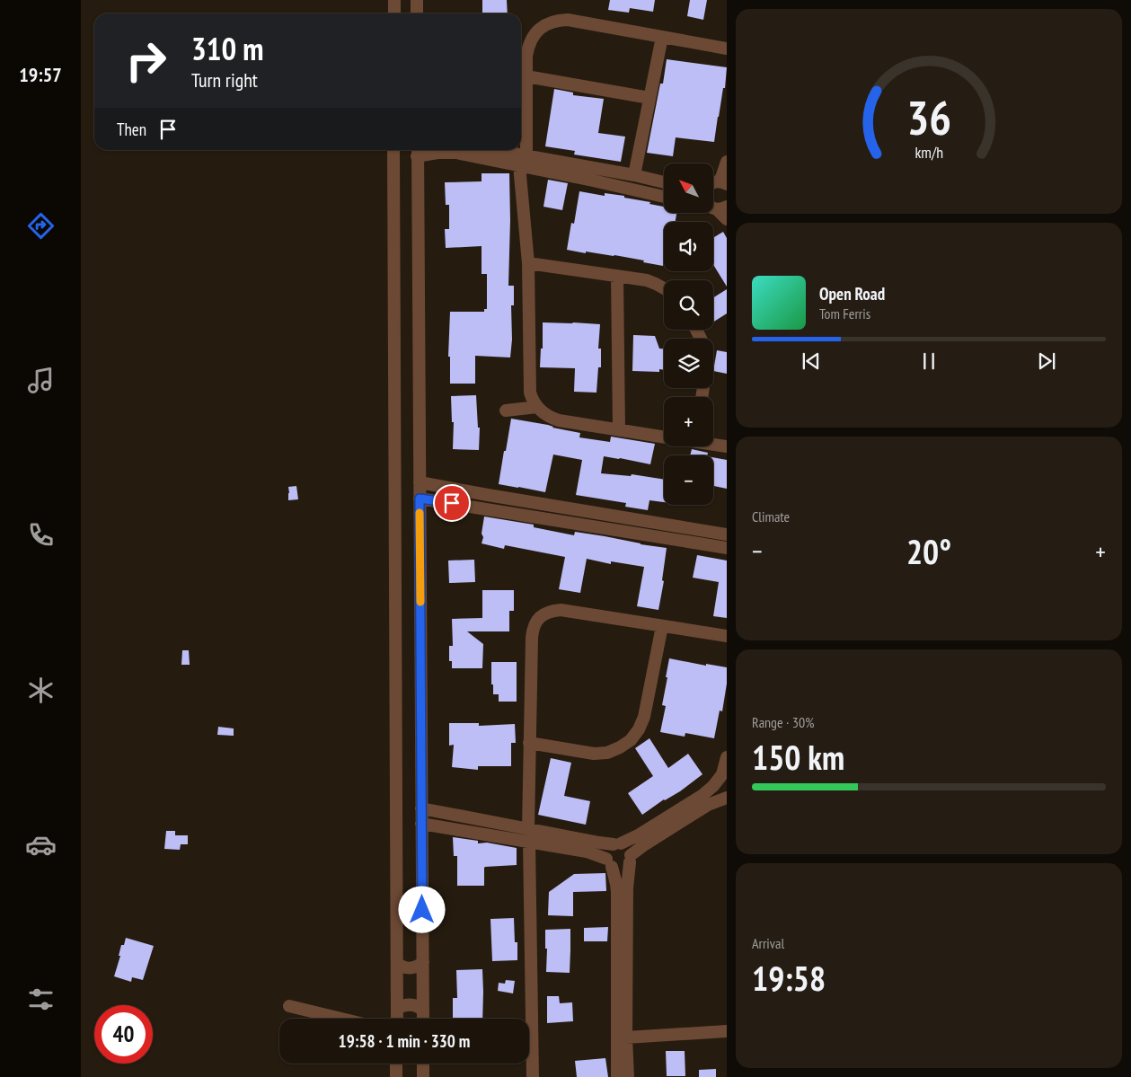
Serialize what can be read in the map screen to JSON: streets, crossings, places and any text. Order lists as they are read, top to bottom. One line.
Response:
{"north":"top left","page":{"tabs":"19:57","turn":["310 m","Turn right"],"then":"Then","map_buttons":["+","−"],"song":["Open Road","Tom Ferris"],"tile":["Climate",["Range · 30%","150 km"],["Arrival","19:58"]],"heat":["−","20°","+"],"limit":"40","trip":"19:58 · 1 min · 330 m","gauge":["36","km/h"]}}
